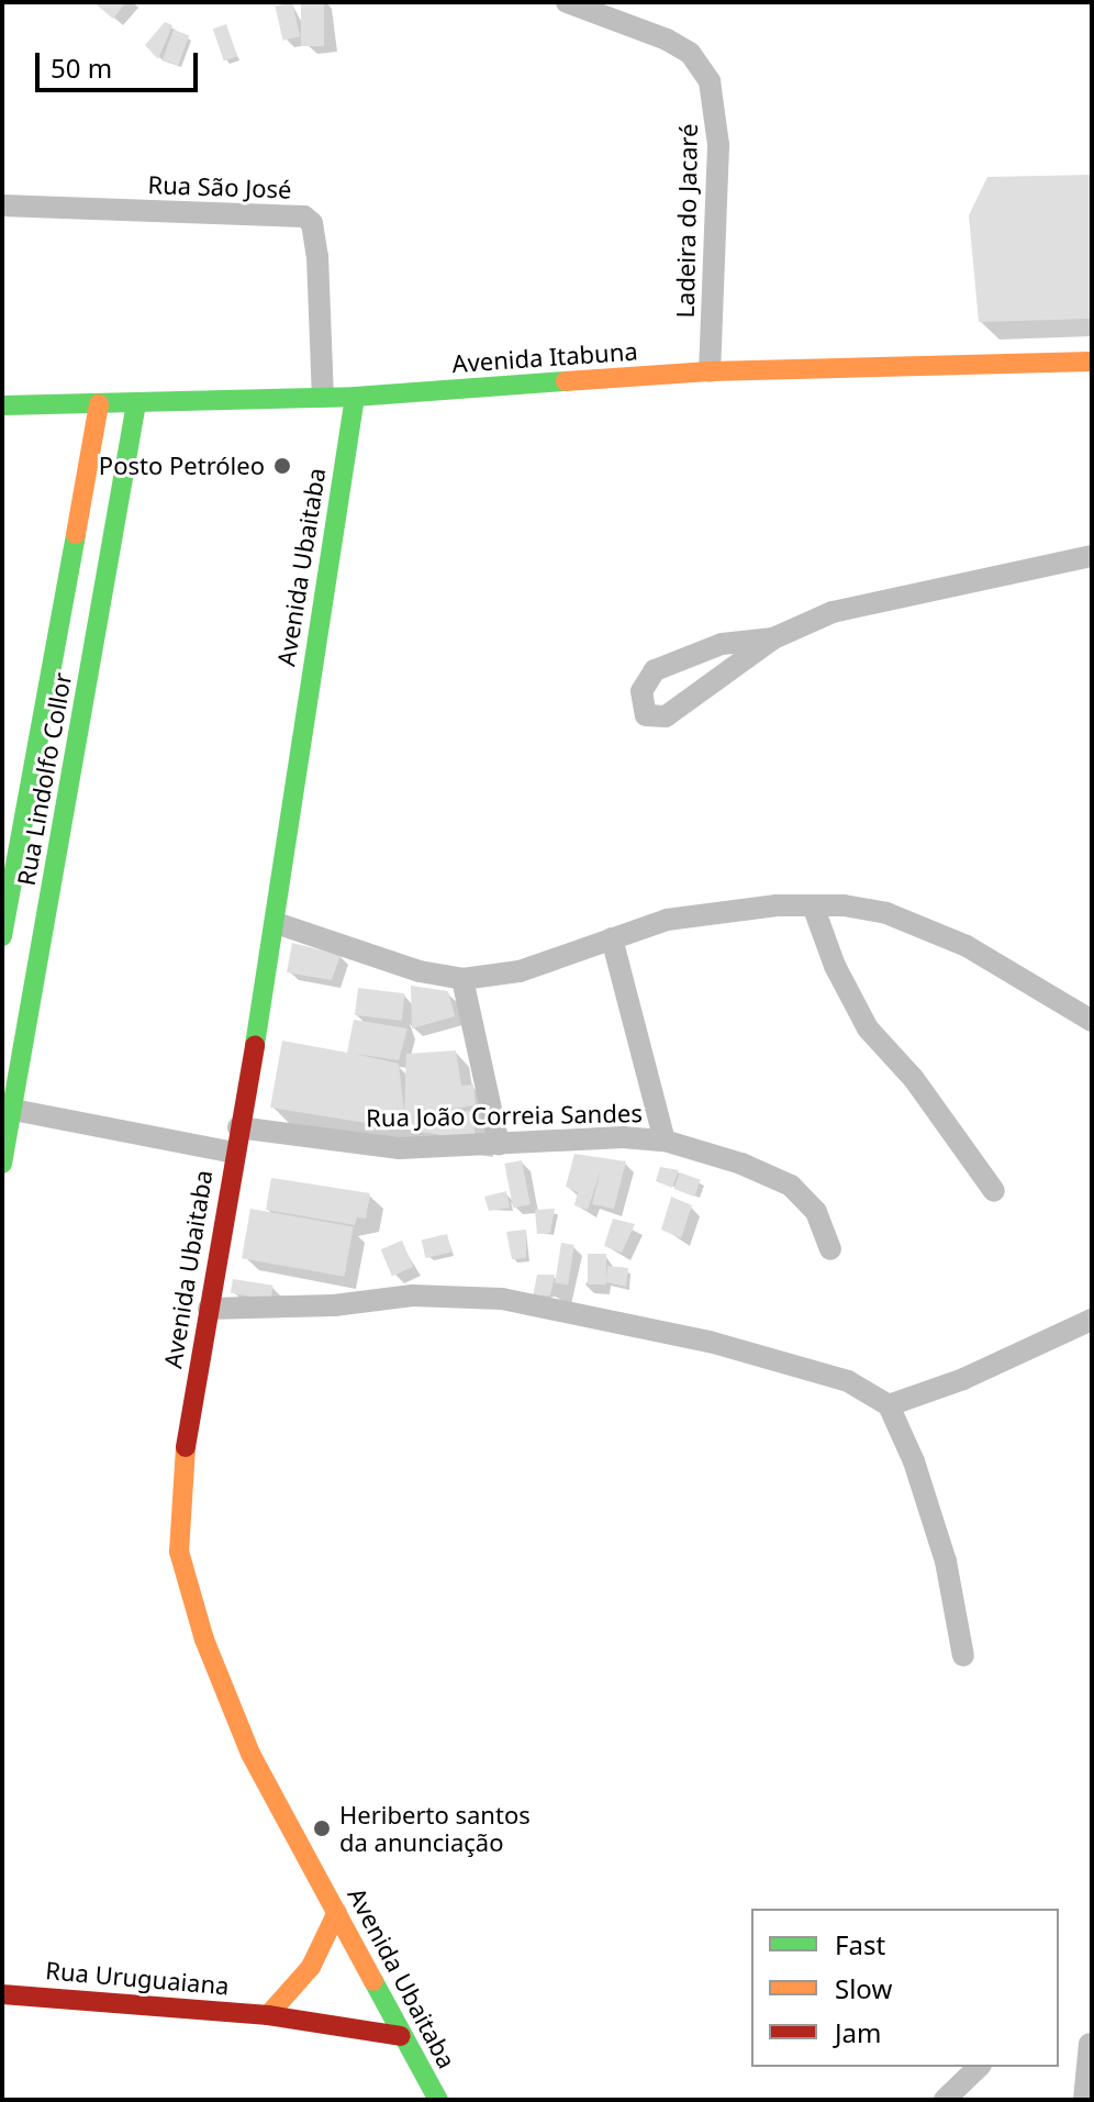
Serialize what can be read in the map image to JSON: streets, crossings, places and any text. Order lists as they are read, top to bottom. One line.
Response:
{"streets":{"main road":["Avenida Itabuna","Avenida Ubaitaba","Rua Lindolfo Collor","Rua Uruguaiana"],"street":["Rua São José","Ladeira do Jacaré","Rua João Correia Sandes"]},"crossings":[["Rua São José","Avenida Itabuna"],["Ladeira do Jacaré","Avenida Itabuna"],["Avenida Itabuna","Avenida Ubaitaba"],["Avenida Itabuna","Rua Lindolfo Collor"],["Avenida Ubaitaba","Rua João Correia Sandes"],["Avenida Ubaitaba","Rua Uruguaiana"]],"places":["Posto Petróleo","Heriberto santos da anunciação"],"legend":["Fast","Slow","Jam"],"scale_bar":"50 m"}
